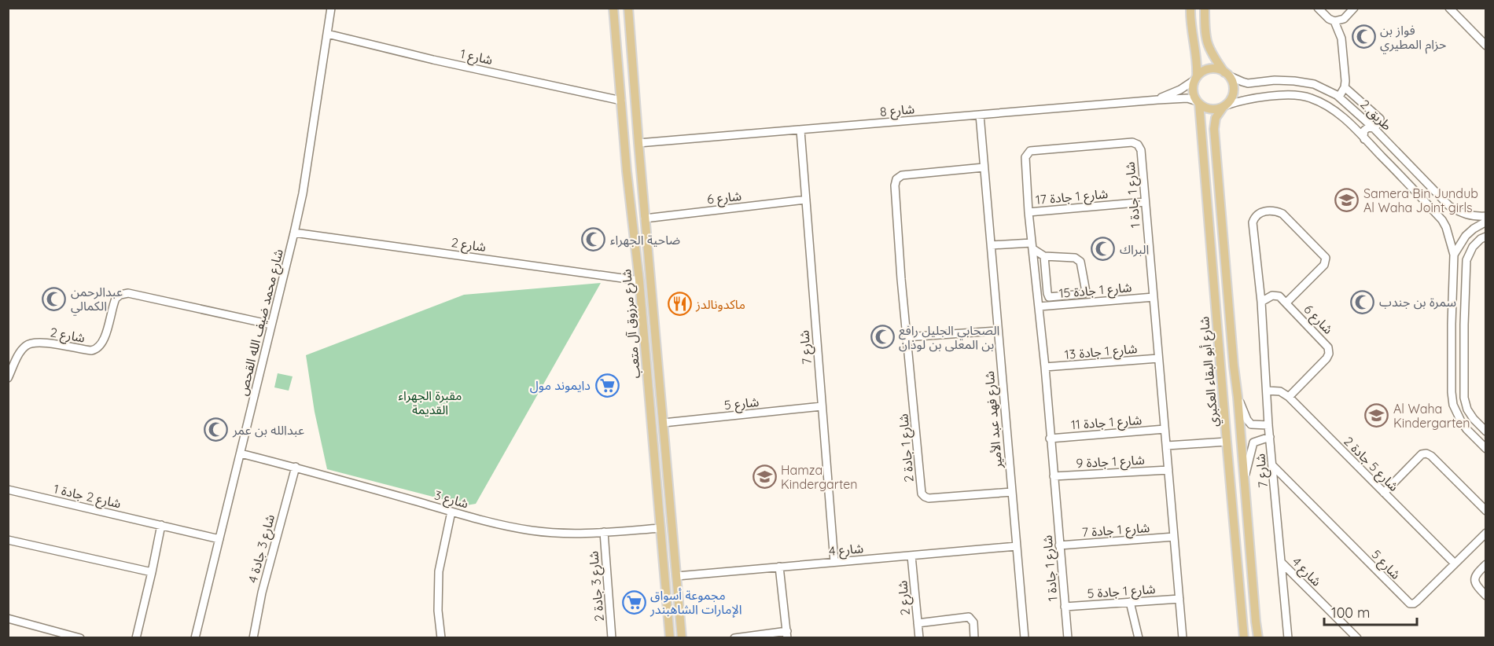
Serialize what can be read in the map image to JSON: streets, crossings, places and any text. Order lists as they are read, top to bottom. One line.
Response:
{"streets":{"main road":["شارع مرزوق آل متعب","شارع أبو البقاء العكبري"],"street":["شارع 1","شارع 8","طريق 2","شارع 1 جادة 1","شارع 1 جادة 17","شارع 6","شارع 2","شارع 1 جادة 15","شارع محمد ضيف الله القحص","شارع 7","شارع 1 جادة 13","شارع 5","شارع فهد عبد الأمير","شارع 1 جادة 11","شارع 1 جادة 2","شارع 1 جادة 9","شارع 5 جادة 2","شارع 2 جادة 1","شارع 3","شارع 1 جادة 7","شارع 3 جادة 4","شارع 4","شارع 3 جادة 2","شارع 1 جادة 5"]},"crossings":[["شارع 1","شارع محمد ضيف الله القحص"],["شارع 1","شارع مرزوق آل متعب"],["شارع 8","طريق 2"],["شارع 8","شارع مرزوق آل متعب"],["شارع 8","شارع 7"],["شارع 8","شارع أبو البقاء العكبري"],["شارع 8","شارع فهد عبد الأمير"],["طريق 2","شارع أبو البقاء العكبري"],["شارع 1 جادة 1","شارع 1 جادة 17"],["شارع 1 جادة 1","شارع 1 جادة 15"],["شارع 1 جادة 1","شارع 1 جادة 13"],["شارع 1 جادة 1","شارع 1 جادة 11"],["شارع 1 جادة 1","شارع 1 جادة 9"],["شارع 1 جادة 1","شارع 1 جادة 7"],["شارع 1 جادة 1","شارع 1 جادة 5"],["شارع 6","شارع مرزوق آل متعب"],["شارع 6","شارع 7"],["شارع 6","شارع 5 جادة 2"],["شارع 2","شارع محمد ضيف الله القحص"],["شارع 2","شارع مرزوق آل متعب"],["شارع 2","شارع 4"],["شارع محمد ضيف الله القحص","شارع 2 جادة 1"],["شارع محمد ضيف الله القحص","شارع 3"],["شارع مرزوق آل متعب","شارع 5"],["شارع مرزوق آل متعب","شارع 3"],["شارع مرزوق آل متعب","شارع 4"],["شارع 7","شارع 5"],["شارع 7","شارع 5 جادة 2"],["شارع 7","شارع 4"],["شارع 5","شارع 5 جادة 2"],["شارع فهد عبد الأمير","شارع 1 جادة 2"],["شارع فهد عبد الأمير","شارع 4"],["شارع 3","شارع 3 جادة 4"],["شارع 3","شارع 3 جادة 2"]],"parks":["مقبرة الجهراء القديمة"],"places":{"mosque":["فواز بن حزام المطيري","ضاحية الجهراء","البراك","عبدالرحمن الكمالي","سمرة بن جندب","الصحابي الجليل رافع بن المعلى بن لوذان","عبدالله بن عمر"],"school or university":["Samera Bin Jundub Al Waha Joint girls","Al Waha Kindergarten","Hamza Kindergarten"],"restaurant":["ماكدونالدز"],"supermarket":["دايموند مول","مجموعة أسواق الإمارات الشاهبندر"]},"scale_bar":"100 m"}
